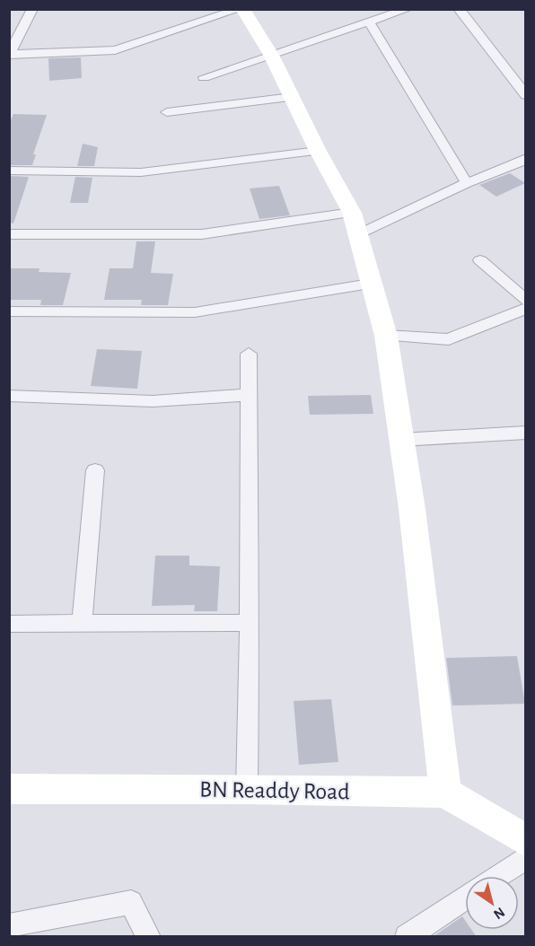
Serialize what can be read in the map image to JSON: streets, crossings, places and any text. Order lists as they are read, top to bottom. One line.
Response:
{"streets":{"street":["BN Readdy Road"]},"north":"bottom right"}
